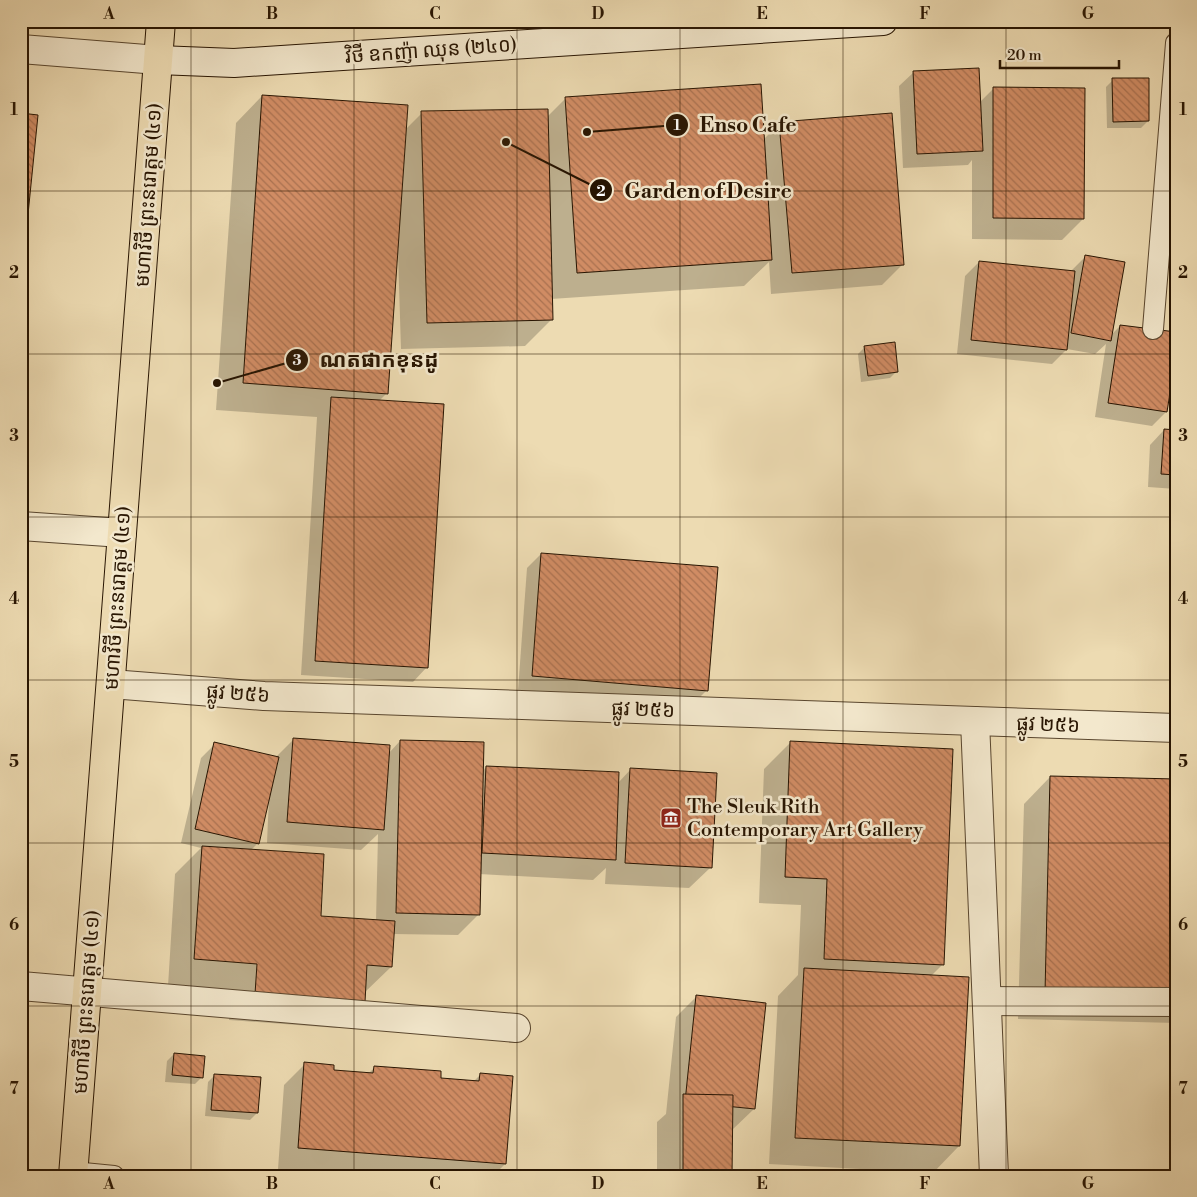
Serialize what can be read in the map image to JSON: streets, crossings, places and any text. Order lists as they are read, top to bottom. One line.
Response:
{"streets":{"main road":["មហាវិថី ព្រះនរោត្តម (៤១)"],"street":["វិថី ឧកញ៉ា ឈុន (២៤០)","ផ្លូវ ២៥៦"]},"crossings":[["វិថី ឧកញ៉ា ឈុន (២៤០)","មហាវិថី ព្រះនរោត្តម (៤១)"],["មហាវិថី ព្រះនរោត្តម (៤១)","ផ្លូវ ២៥៦"]],"places":{"other":["Enso Cafe","Garden of Desire","ណតផាកខុនដូ"],"museum":["The Sleuk Rith Contemporary Art Gallery"]},"scale_bar":"20 m","grid":{"columns":["A","B","C","D","E","F","G"],"rows":["1","2","3","4","5","6","7"]}}
